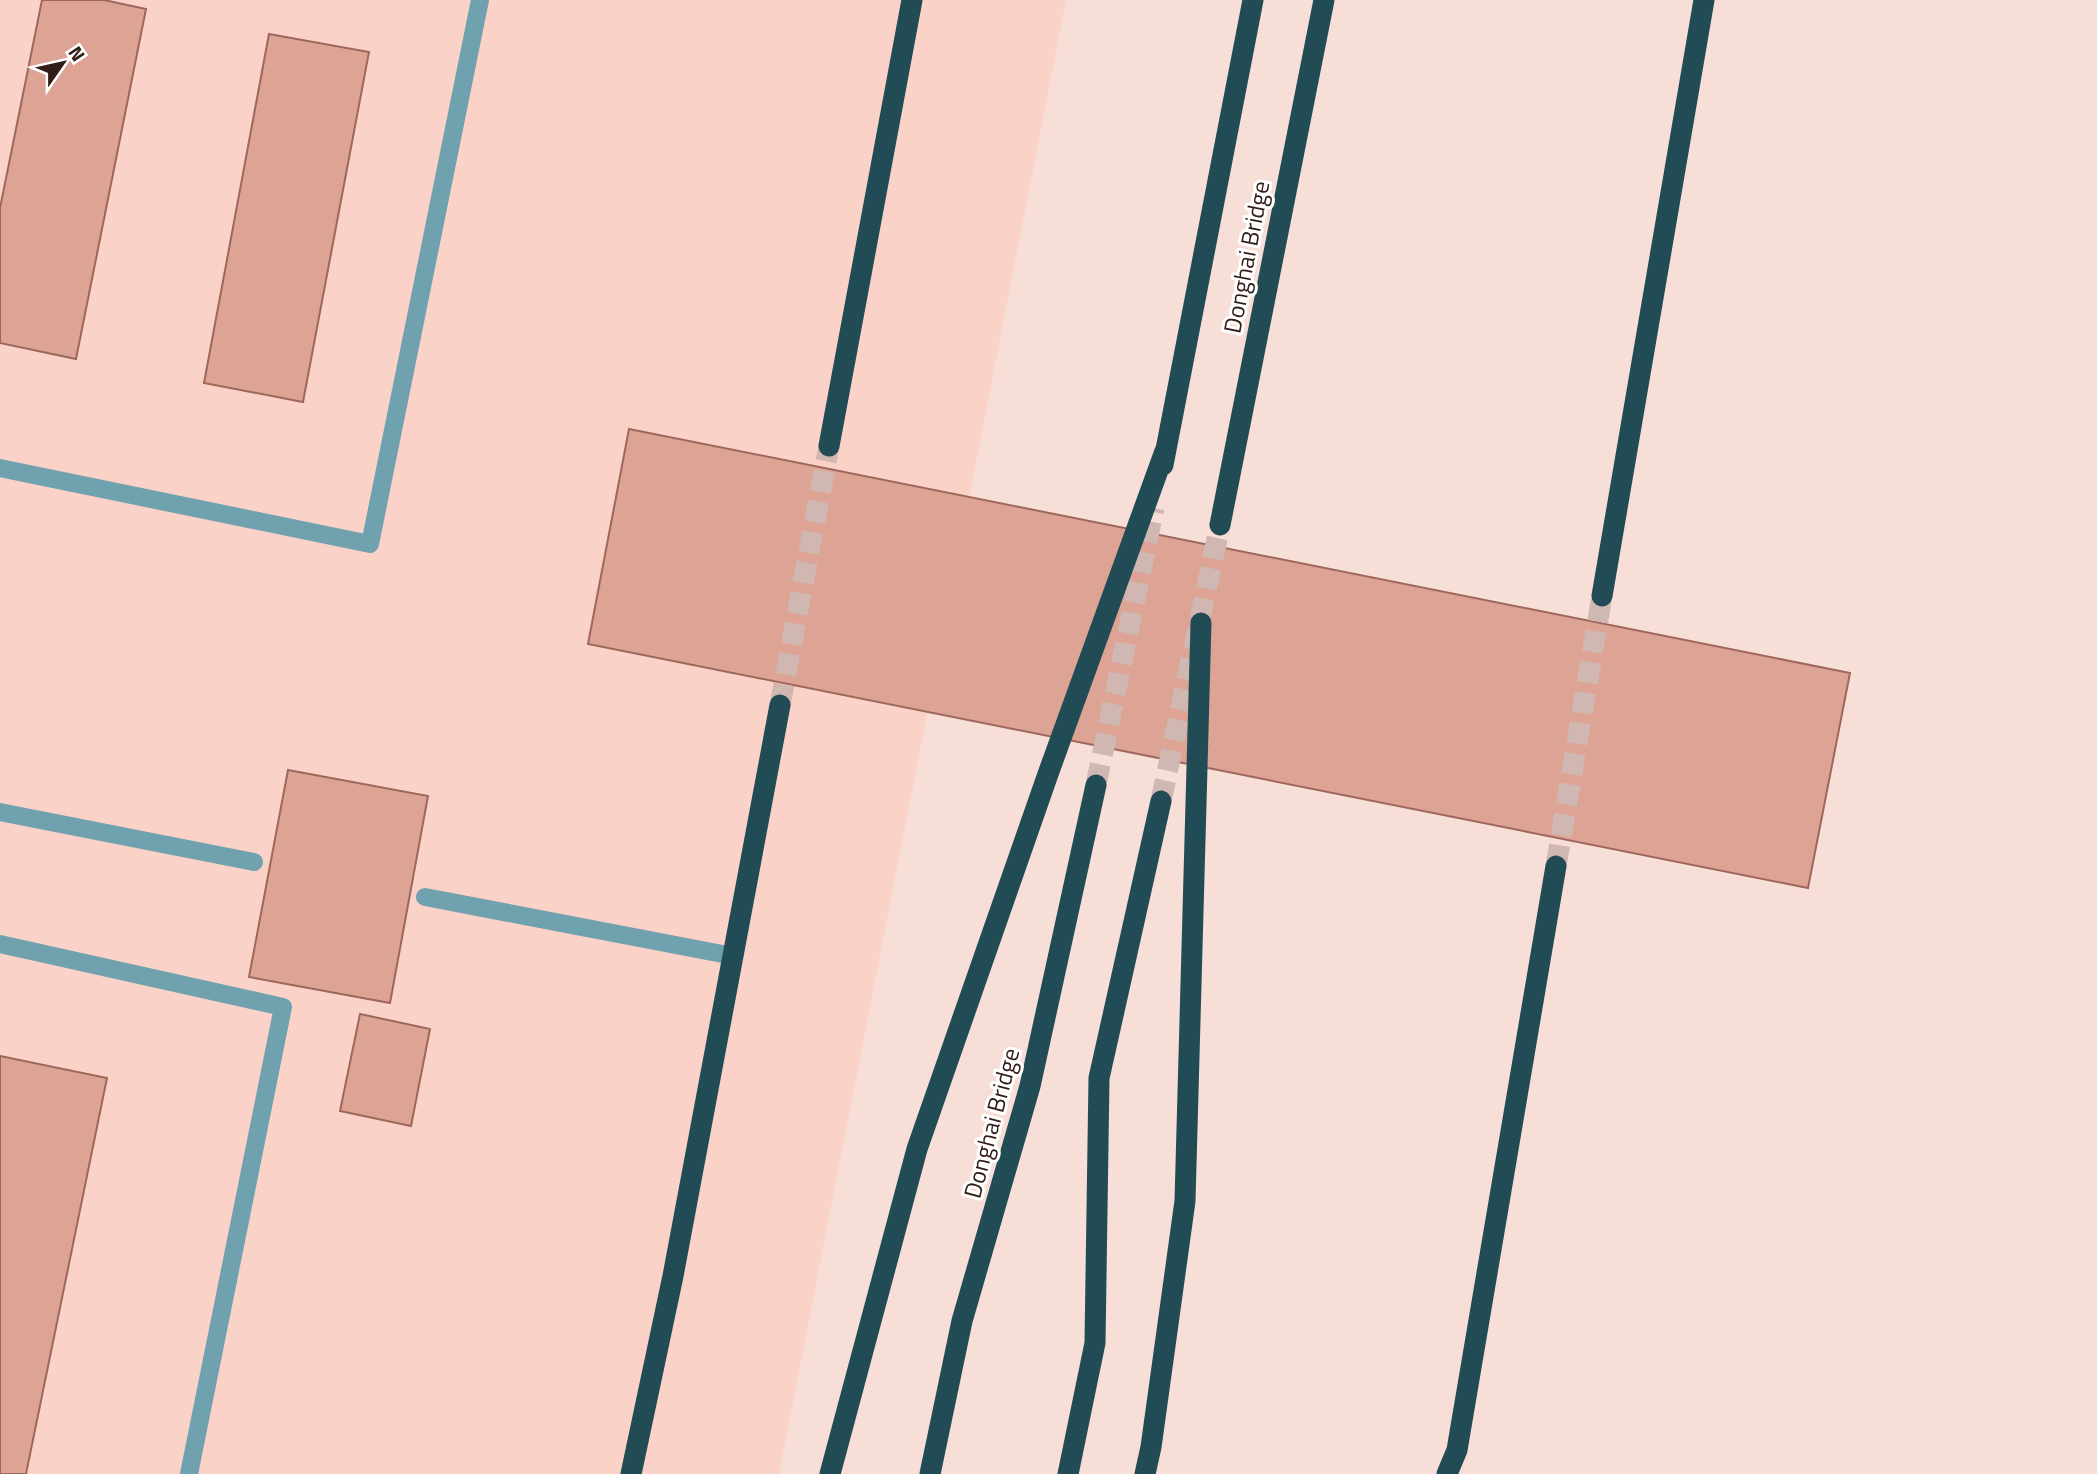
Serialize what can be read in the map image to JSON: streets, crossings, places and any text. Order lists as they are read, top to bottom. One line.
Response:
{"streets":{"highway":["Donghai Bridge"]},"north":"top right"}
